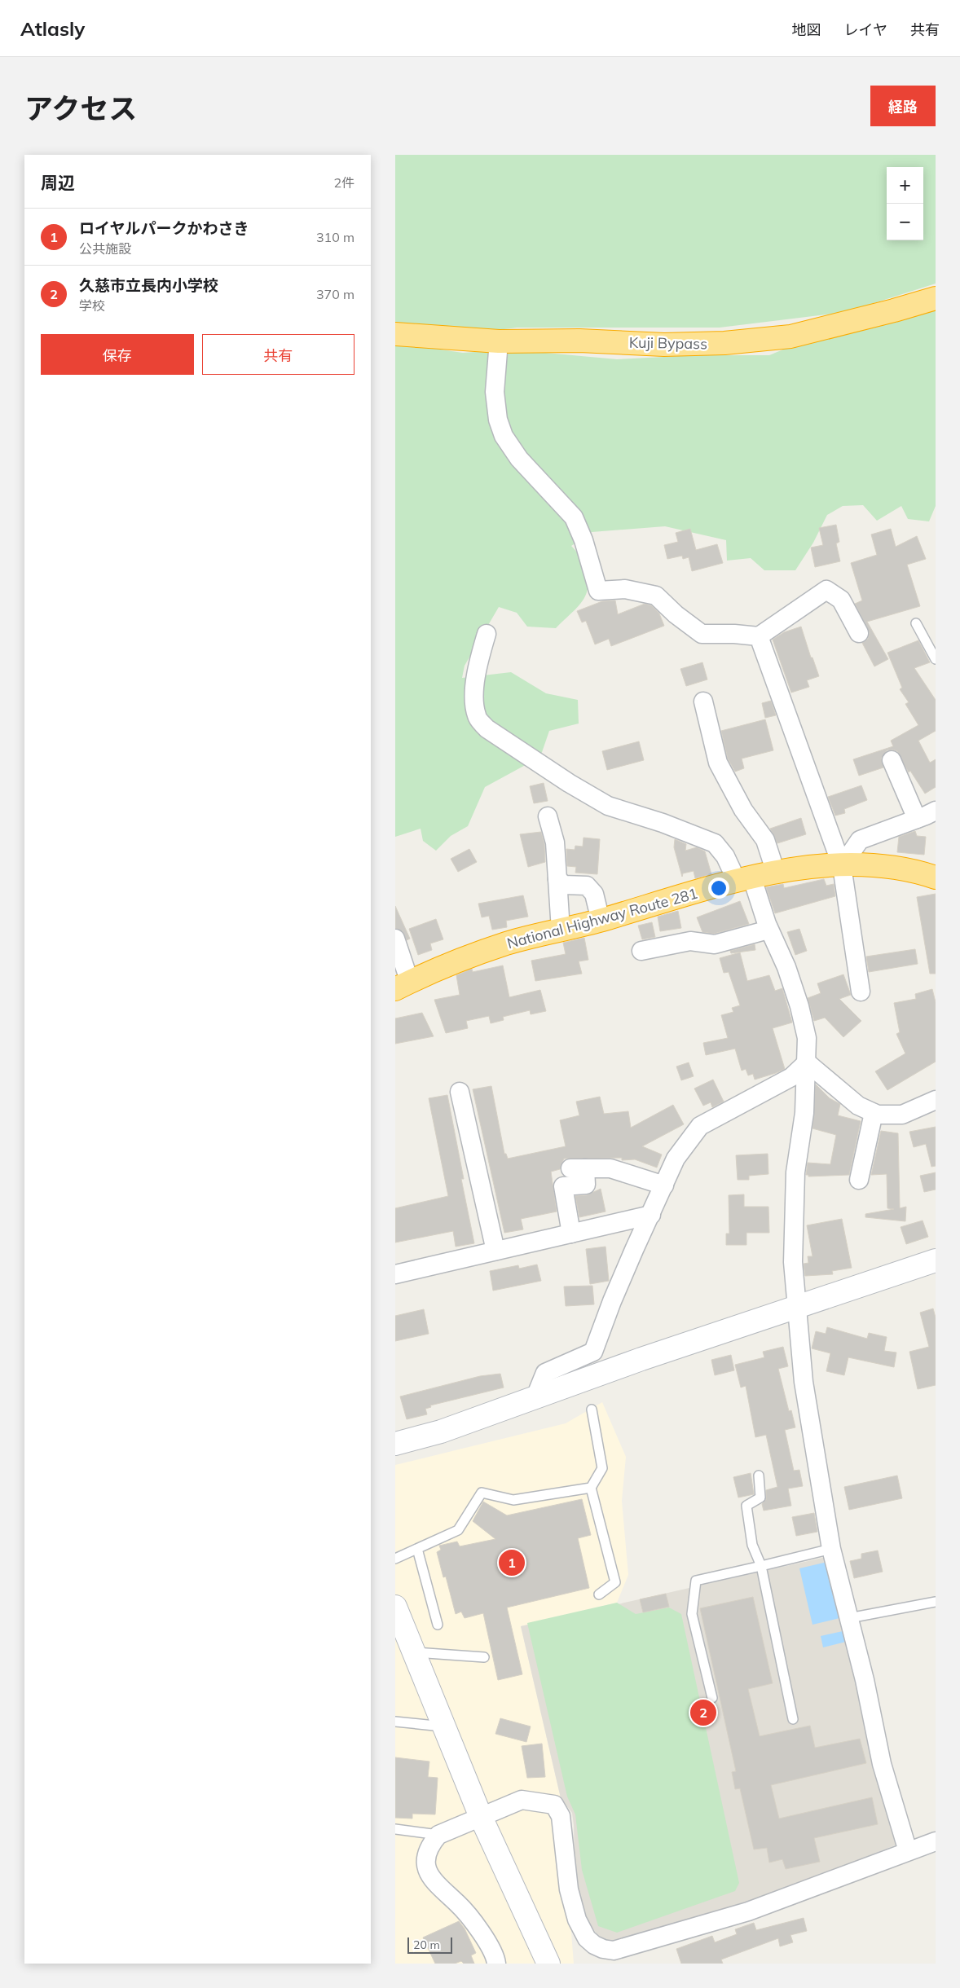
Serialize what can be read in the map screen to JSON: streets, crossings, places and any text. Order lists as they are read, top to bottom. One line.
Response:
{"streets":{"highway":["Kuji Bypass","National Highway Route 281"]},"scale_bar":"20 m","page":{"header":"Atlasly","nav":["地図","レイヤ","共有"],"title":"アクセス","buttons":["経路",["保存","共有"]],"heading":["周辺","2件"],"map_buttons":["+","−"],"list":[{"mark":"1","name":"ロイヤルパークかわさき","note":"公共施設","value":"310 m"},{"mark":"2","name":"久慈市立長内小学校","note":"学校","value":"370 m"}],"pins":["1","2"],"scale":"20 m"}}
